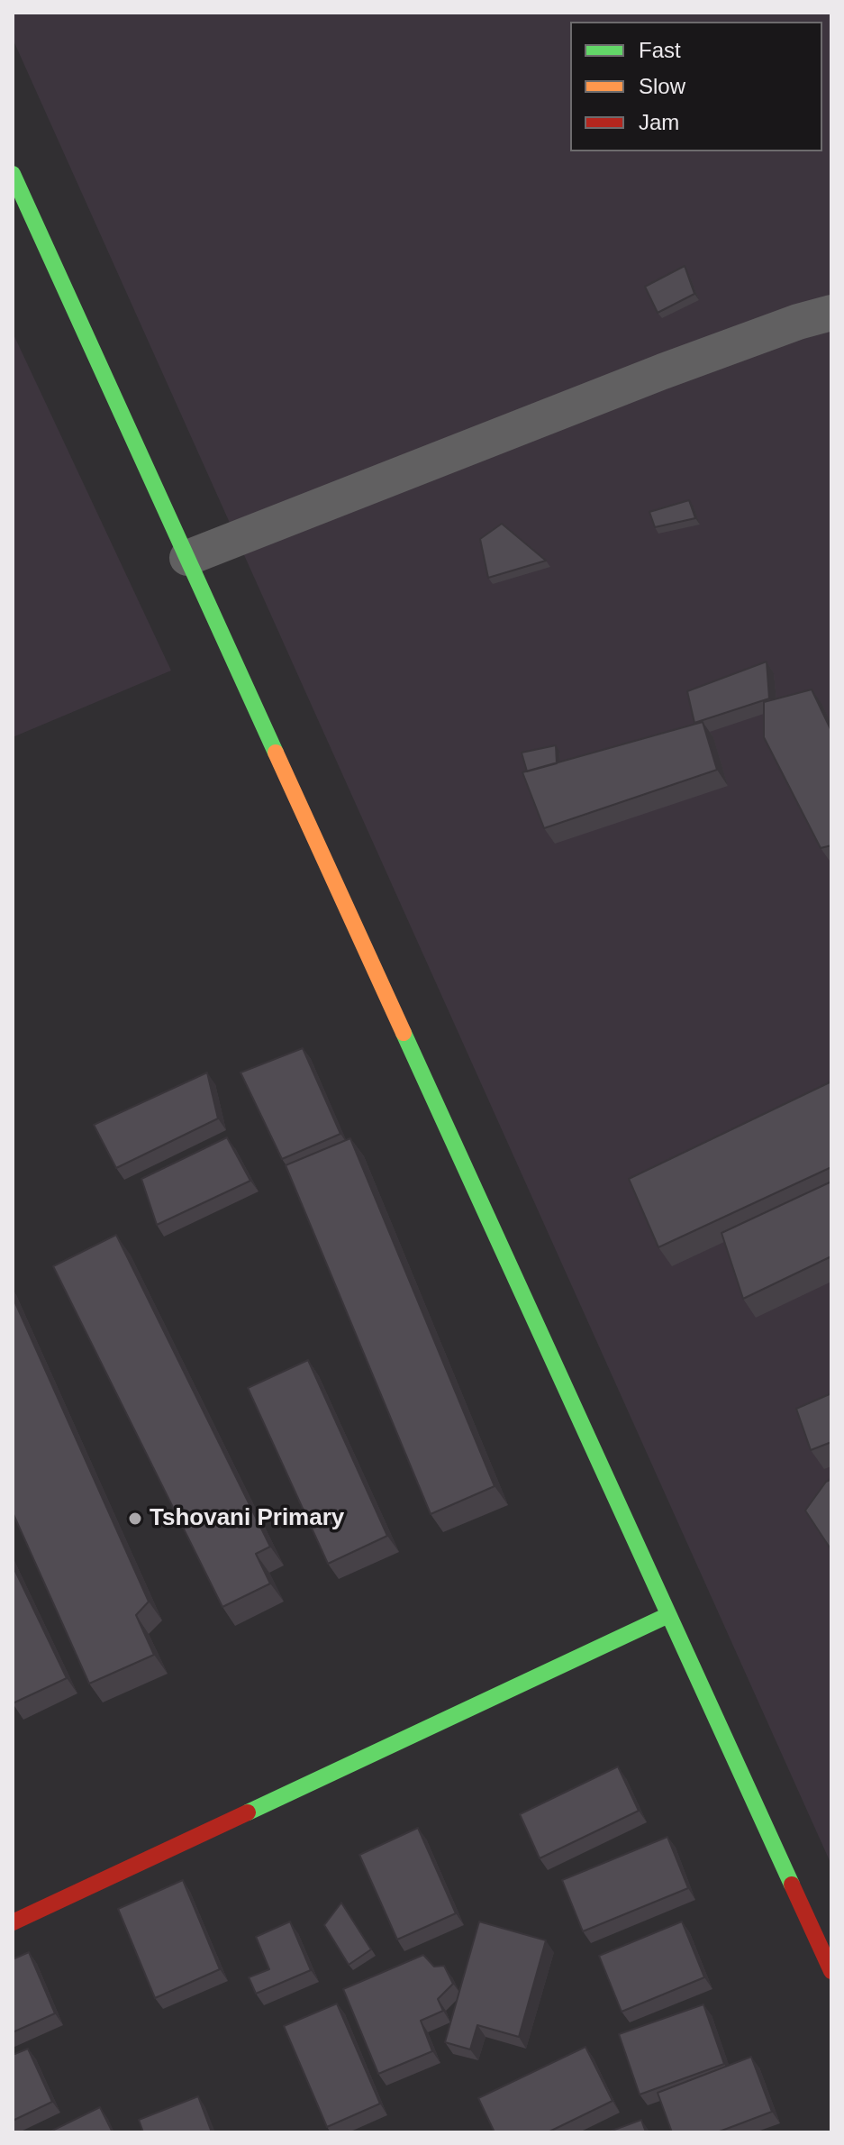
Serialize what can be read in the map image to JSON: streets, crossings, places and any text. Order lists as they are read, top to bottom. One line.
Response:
{"places":["Tshovani Primary"],"legend":["Fast","Slow","Jam"]}
